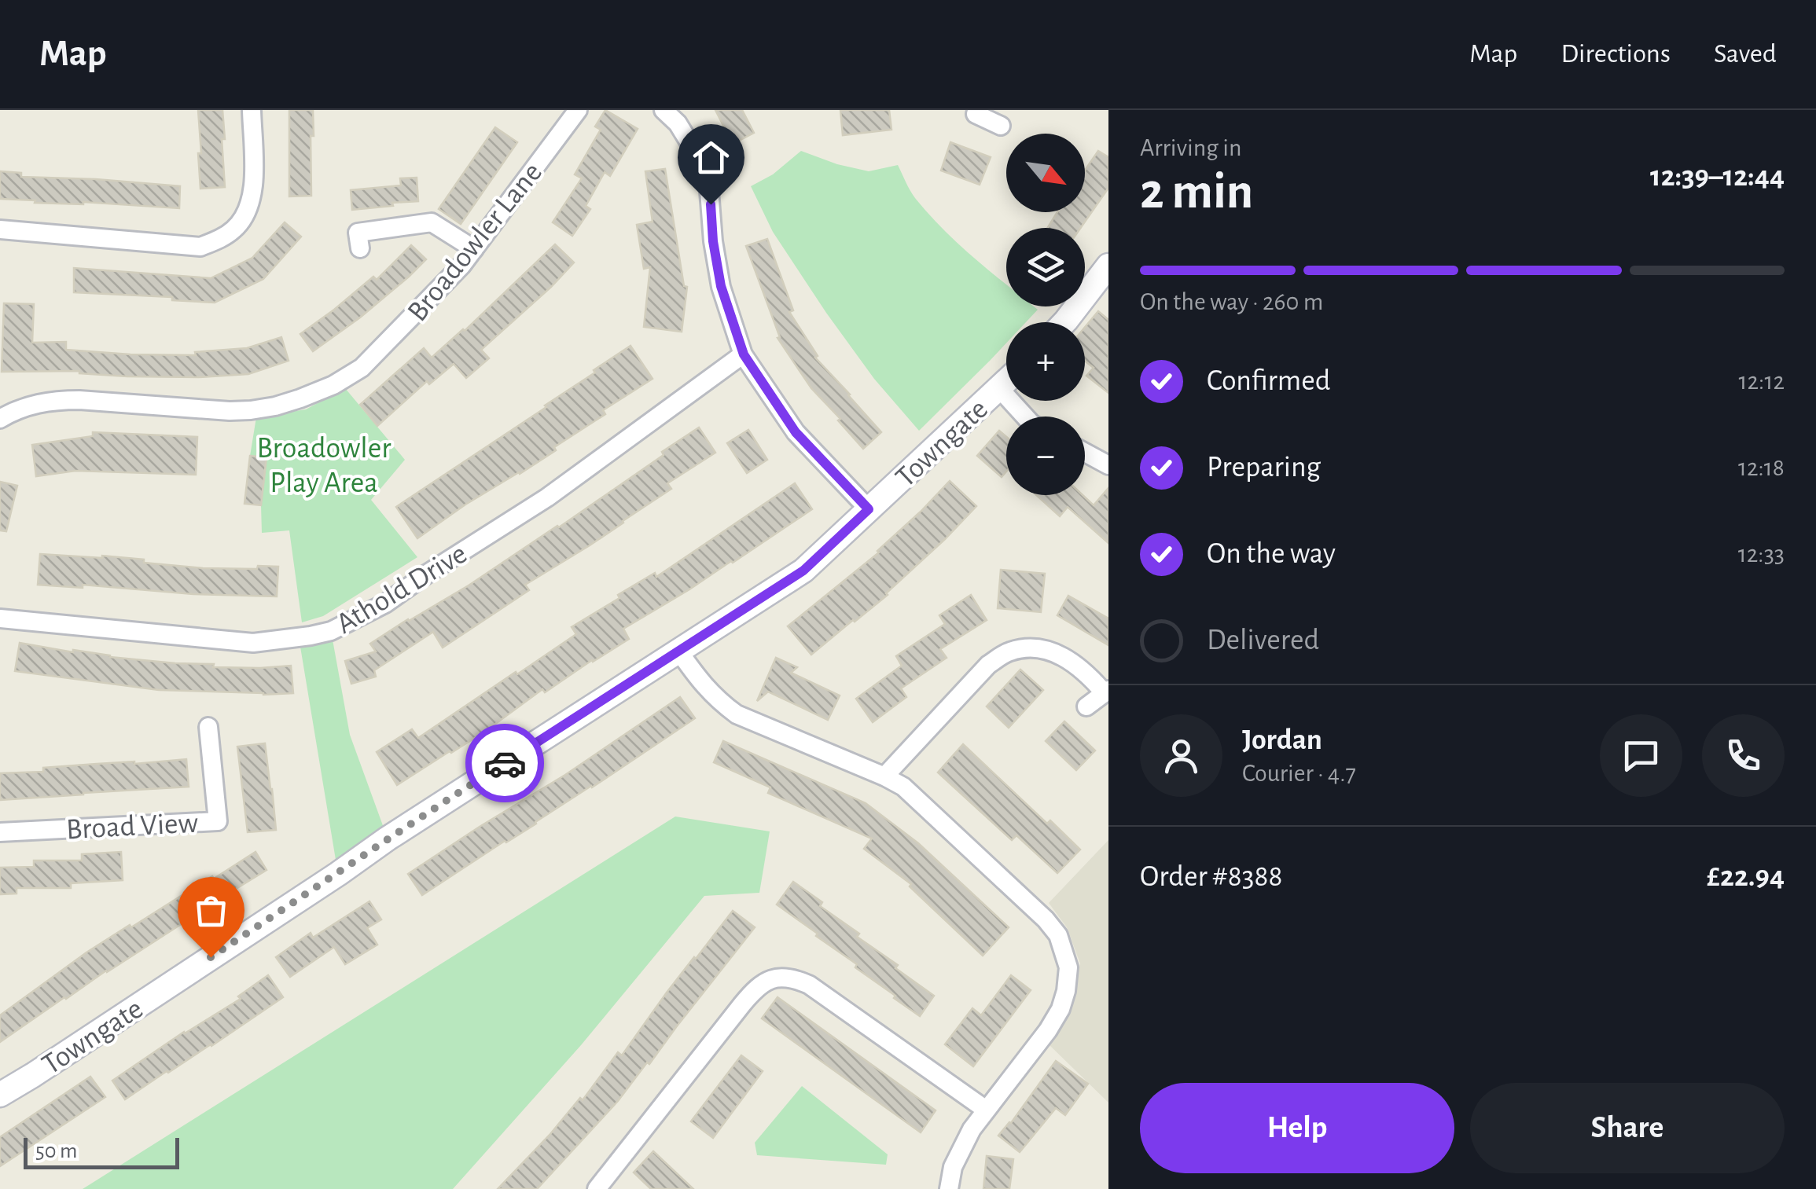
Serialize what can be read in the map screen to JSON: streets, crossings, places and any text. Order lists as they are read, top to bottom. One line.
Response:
{"streets":{"street":["Broadowler Lane","Towngate","Athold Drive","Broad View"]},"parks":["Broadowler Play Area"],"scale_bar":"50 m","north":"bottom right","page":{"header":"Map","nav":["Map","Directions","Saved"],"heading":["2 min","Arriving in","12:39–12:44"],"panel":["Jordan","Courier · 4.7","Order #8388","£22.94"],"map_buttons":["+","−"],"bar":"On the way · 260 m","list":[["Confirmed","12:12"],["Preparing","12:18"],["On the way","12:33"],"Delivered"],"buttons":["Help","Share"],"scale":"50 m"}}
